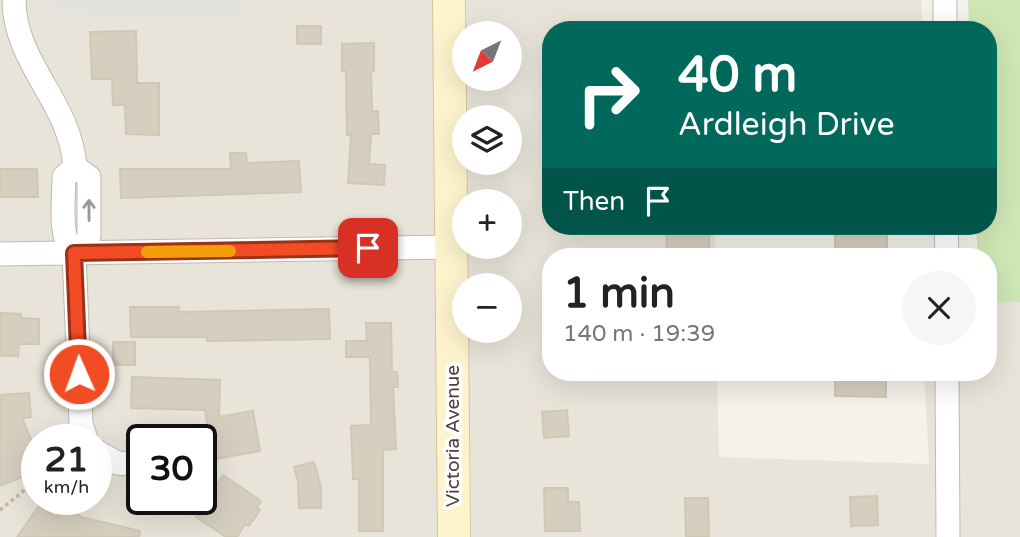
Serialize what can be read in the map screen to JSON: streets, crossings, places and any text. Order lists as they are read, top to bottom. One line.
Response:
{"streets":{"street":["Victoria Avenue"]},"north":"bottom left","page":{"map_buttons":["+","−"],"turn":["40 m","Ardleigh Drive"],"then":"Then","heading":["1 min","140 m · 19:39"],"speed":"21 km/h","limit":"30"}}
